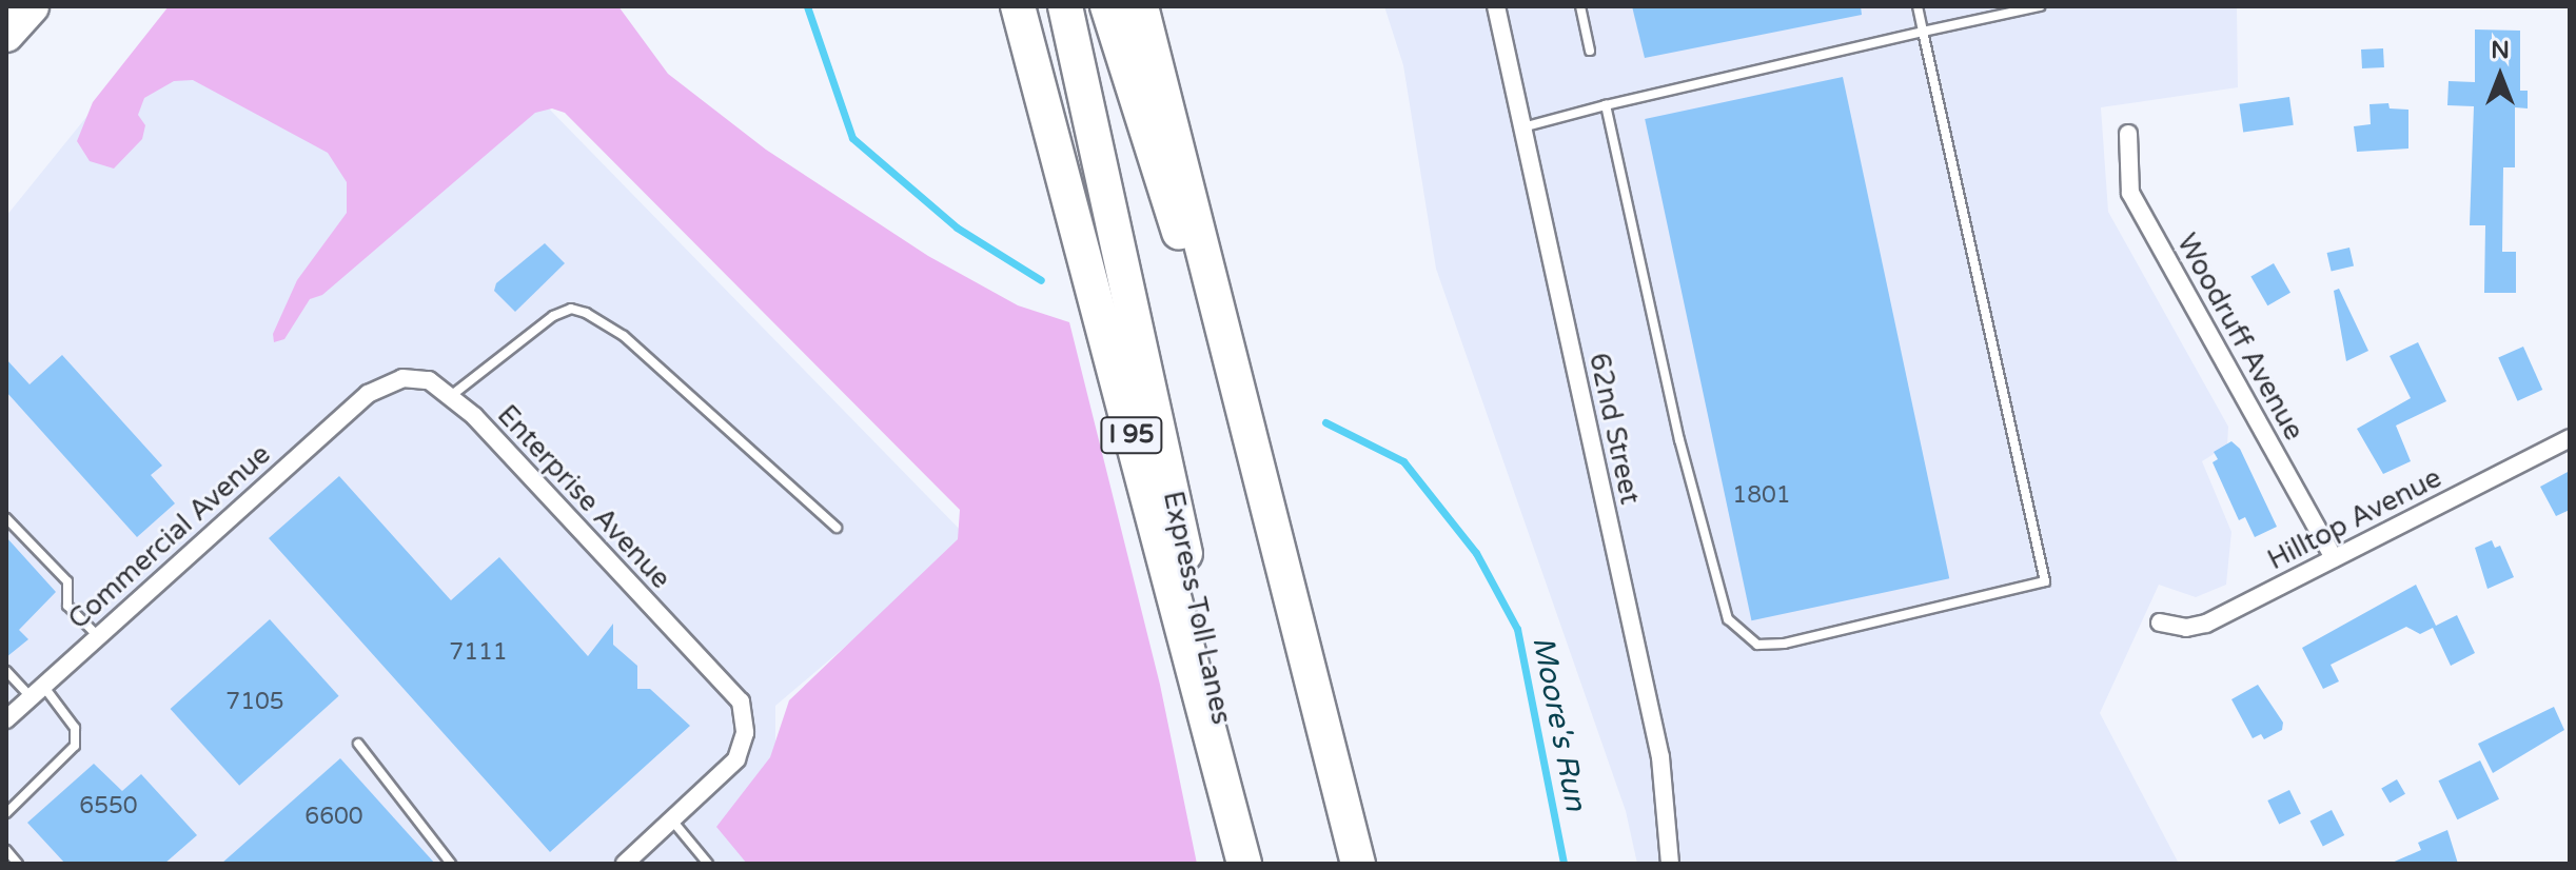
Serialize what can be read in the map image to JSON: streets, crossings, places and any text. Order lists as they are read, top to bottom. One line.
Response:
{"streets":{"highway":["I 95","Express Toll Lanes"],"street":["Woodruff Avenue","62nd Street","Enterprise Avenue","Hilltop Avenue","Commercial Avenue"]},"crossings":[["Woodruff Avenue","Hilltop Avenue"],["Enterprise Avenue","Commercial Avenue"]],"water":["Moore's Run"],"house_numbers":["1801","7111","7105","6550","6600"],"north":"top"}
